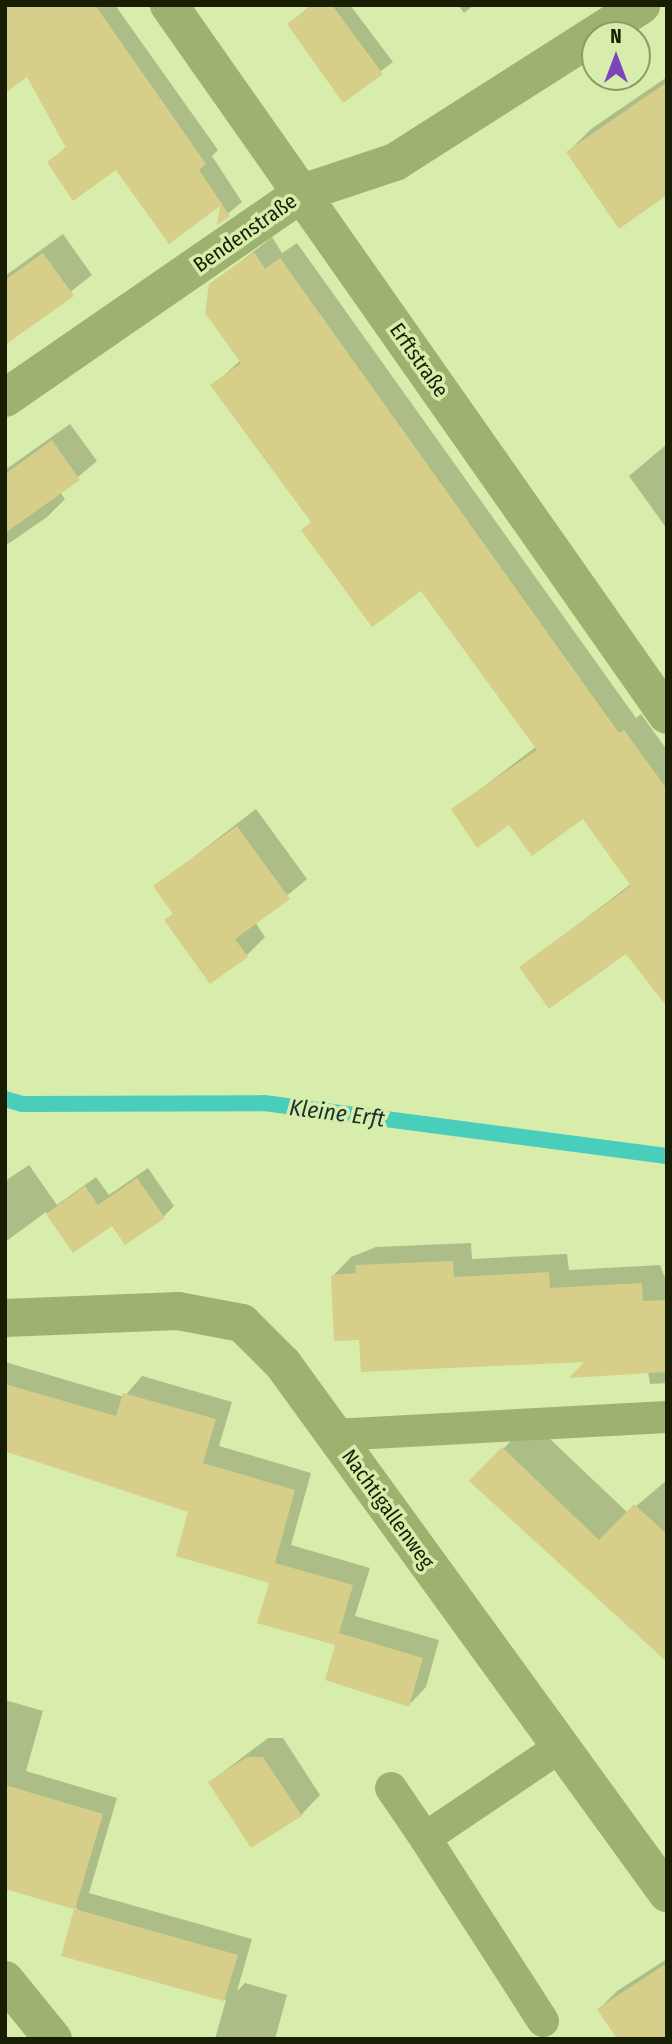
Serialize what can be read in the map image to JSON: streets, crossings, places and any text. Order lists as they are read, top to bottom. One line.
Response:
{"streets":{"street":["Bendenstraße","Erftstraße","Nachtigallenweg"]},"crossings":[["Bendenstraße","Erftstraße"]],"water":["Kleine Erft"],"north":"top"}
